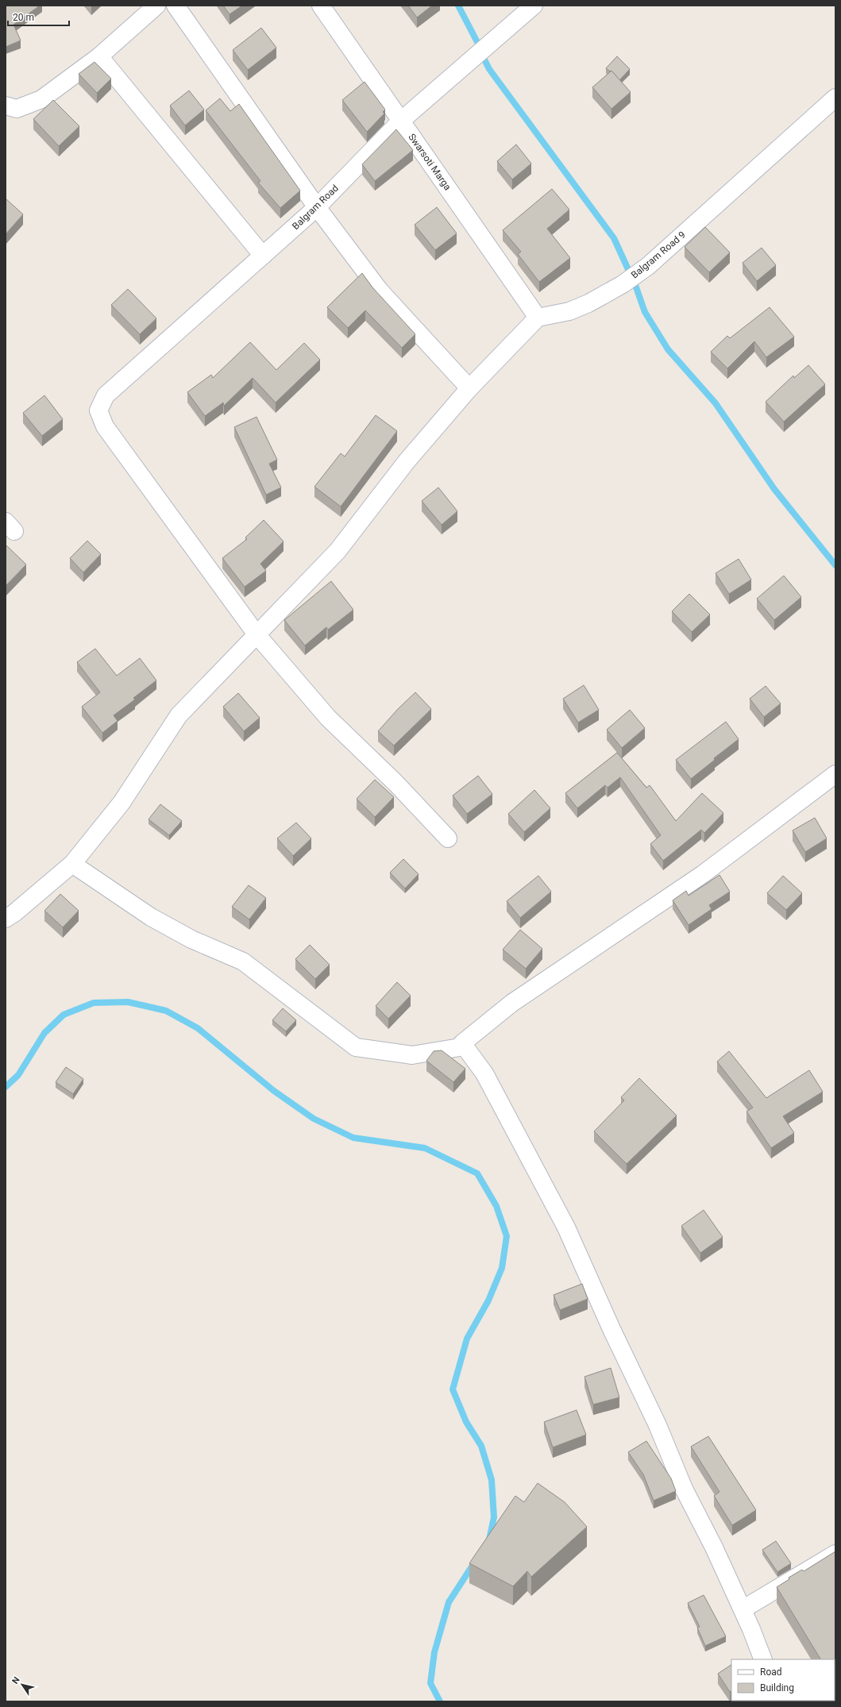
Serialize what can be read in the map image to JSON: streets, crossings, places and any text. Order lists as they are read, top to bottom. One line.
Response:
{"streets":{"street":["Swarsoti Marga","Balgram Road","Balgram Road 9"]},"crossings":[["Swarsoti Marga","Balgram Road"],["Swarsoti Marga","Balgram Road 9"]],"legend":["Road","Building"],"scale_bar":"20 m","north":"top left"}
